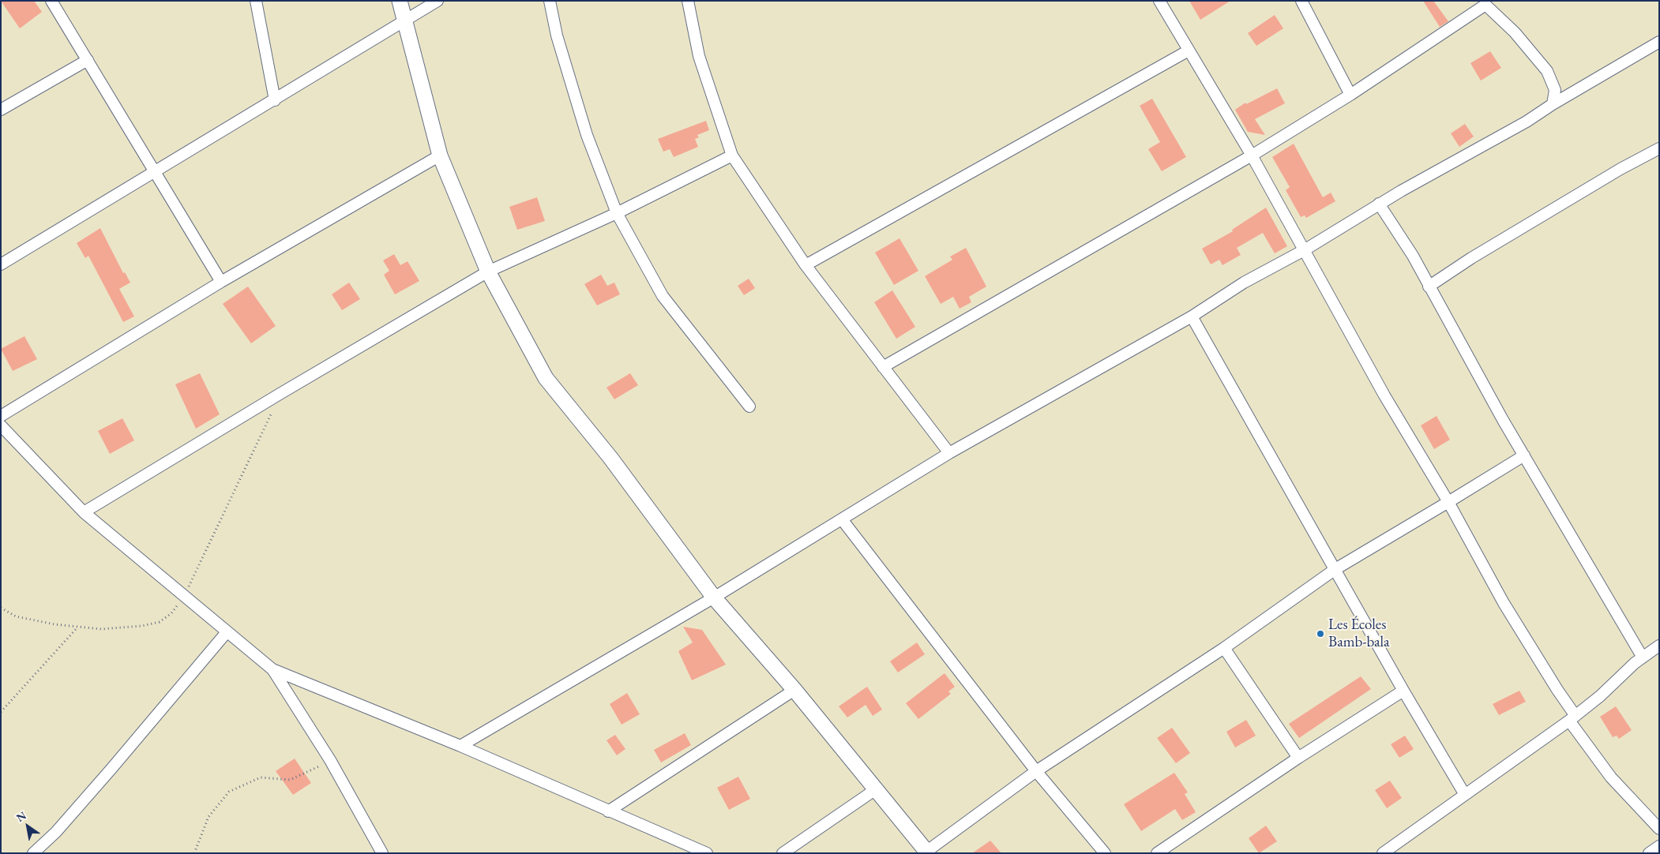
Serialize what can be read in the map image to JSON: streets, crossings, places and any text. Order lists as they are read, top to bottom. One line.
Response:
{"places":["Les Écoles Bamb-bala"],"north":"top left"}
